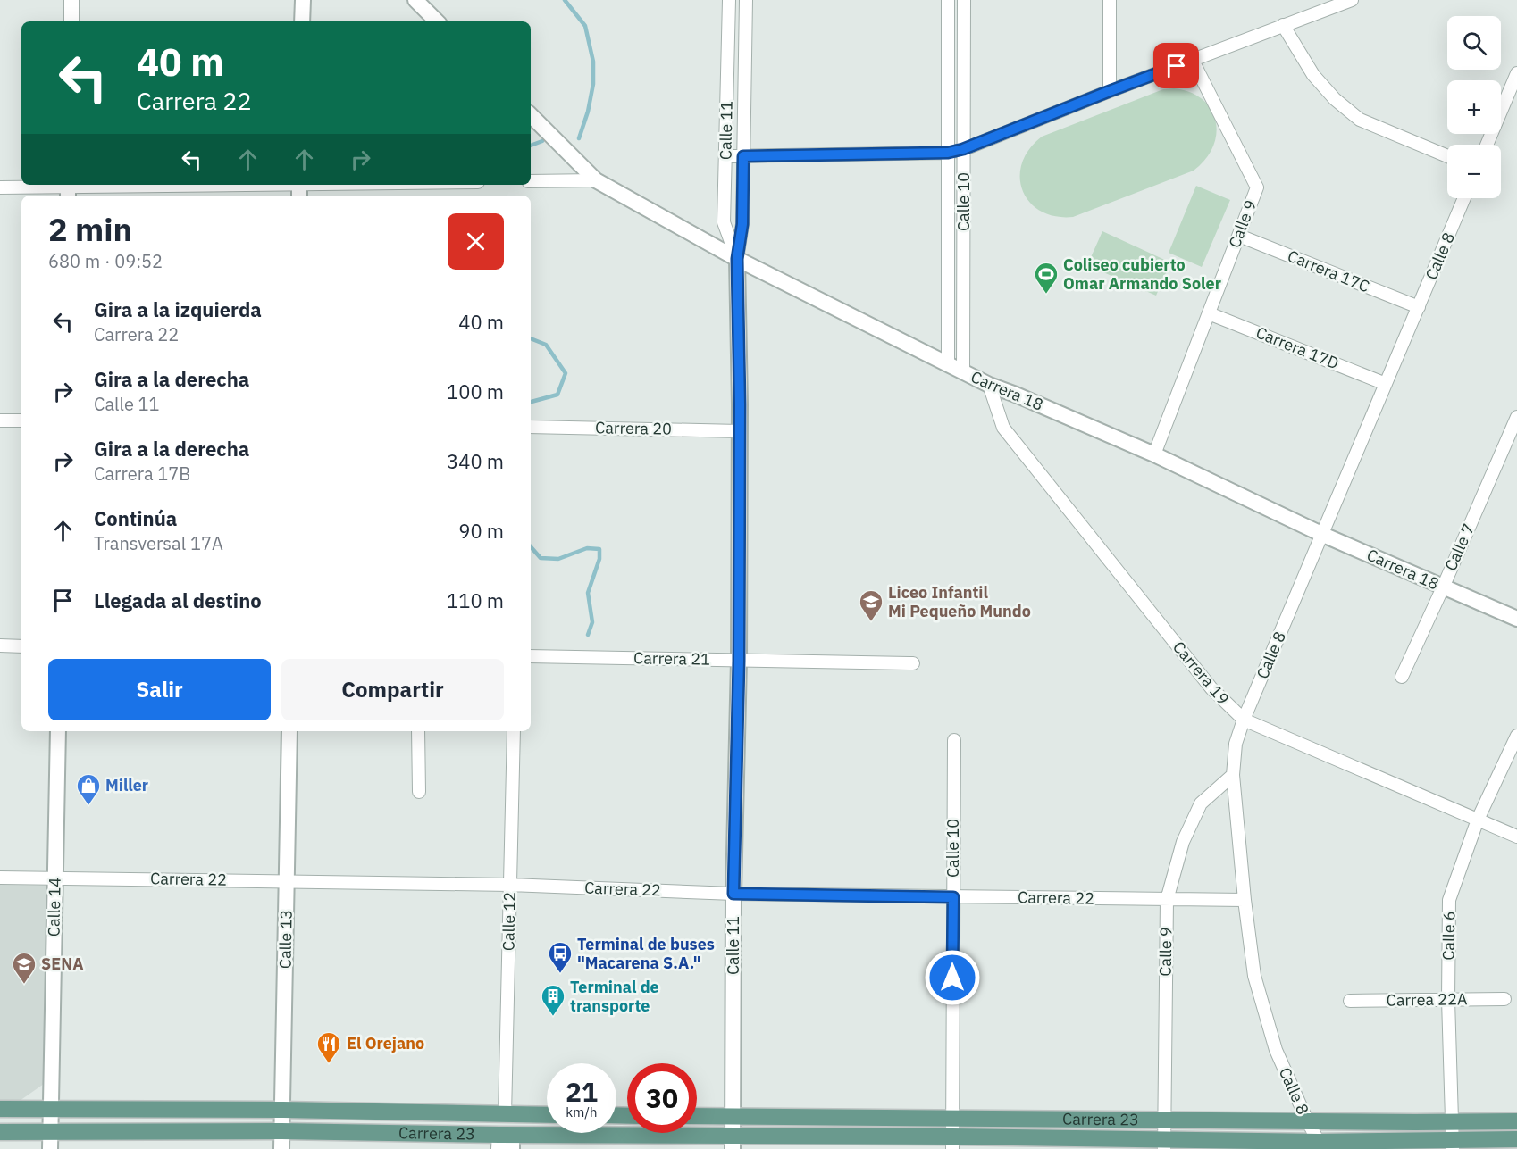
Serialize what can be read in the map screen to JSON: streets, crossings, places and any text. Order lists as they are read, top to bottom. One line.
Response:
{"streets":{"main road":["Carrera 23"],"street":["Calle 11","Calle 10","Calle 9","Calle 8","Carrera 17C","Carrera 17D","Carrera 18","Carrera 20","Calle 7","Carrera 21","Carrera 19","Carrera 22","Calle 14","Calle 12","Calle 6","Calle 13","Carrea 22A"]},"crossings":[["Calle 11","Carrera 18"],["Calle 11","Carrera 20"],["Calle 11","Carrera 21"],["Calle 11","Carrera 22"],["Calle 11","Carrera 23"],["Calle 10","Carrera 18"],["Calle 10","Carrera 22"],["Calle 10","Carrera 23"],["Calle 9","Calle 8"],["Calle 9","Carrera 17C"],["Calle 9","Carrera 17D"],["Calle 9","Carrera 18"],["Calle 9","Carrera 22"],["Calle 9","Carrera 23"],["Calle 8","Carrera 17C"],["Calle 8","Carrera 17D"],["Calle 8","Carrera 18"],["Calle 8","Carrera 19"],["Calle 8","Carrera 22"],["Calle 8","Carrera 23"],["Carrera 18","Calle 7"],["Carrera 18","Carrera 19"],["Carrera 19","Calle 6"],["Carrera 22","Calle 14"],["Carrera 22","Calle 12"],["Carrera 22","Calle 13"],["Calle 14","Carrera 23"],["Calle 12","Carrera 23"],["Calle 6","Carrea 22A"],["Calle 6","Carrera 23"],["Calle 13","Carrera 23"]],"places":{"sports":["Coliseo cubierto Omar Armando Soler"],"school or university":["Liceo Infantil Mi Pequeño Mundo","SENA"],"shop":["Miller"],"bus stop":["Terminal de buses \"Macarena S.A.\""],"building":["Terminal de transporte"],"restaurant":["El Orejano"]},"page":{"map_buttons":["+","−"],"turn":["40 m","Carrera 22"],"heading":["2 min","680 m · 09:52"],"list":[{"name":"Gira a la izquierda","note":"Carrera 22","value":"40 m"},{"name":"Gira a la derecha","note":"Calle 11","value":"100 m"},{"name":"Gira a la derecha","note":"Carrera 17B","value":"340 m"},{"name":"Continúa","note":"Transversal 17A","value":"90 m"},{"name":"Llegada al destino","value":"110 m"}],"buttons":["Salir","Compartir"],"speed":"21 km/h","limit":"30"}}
